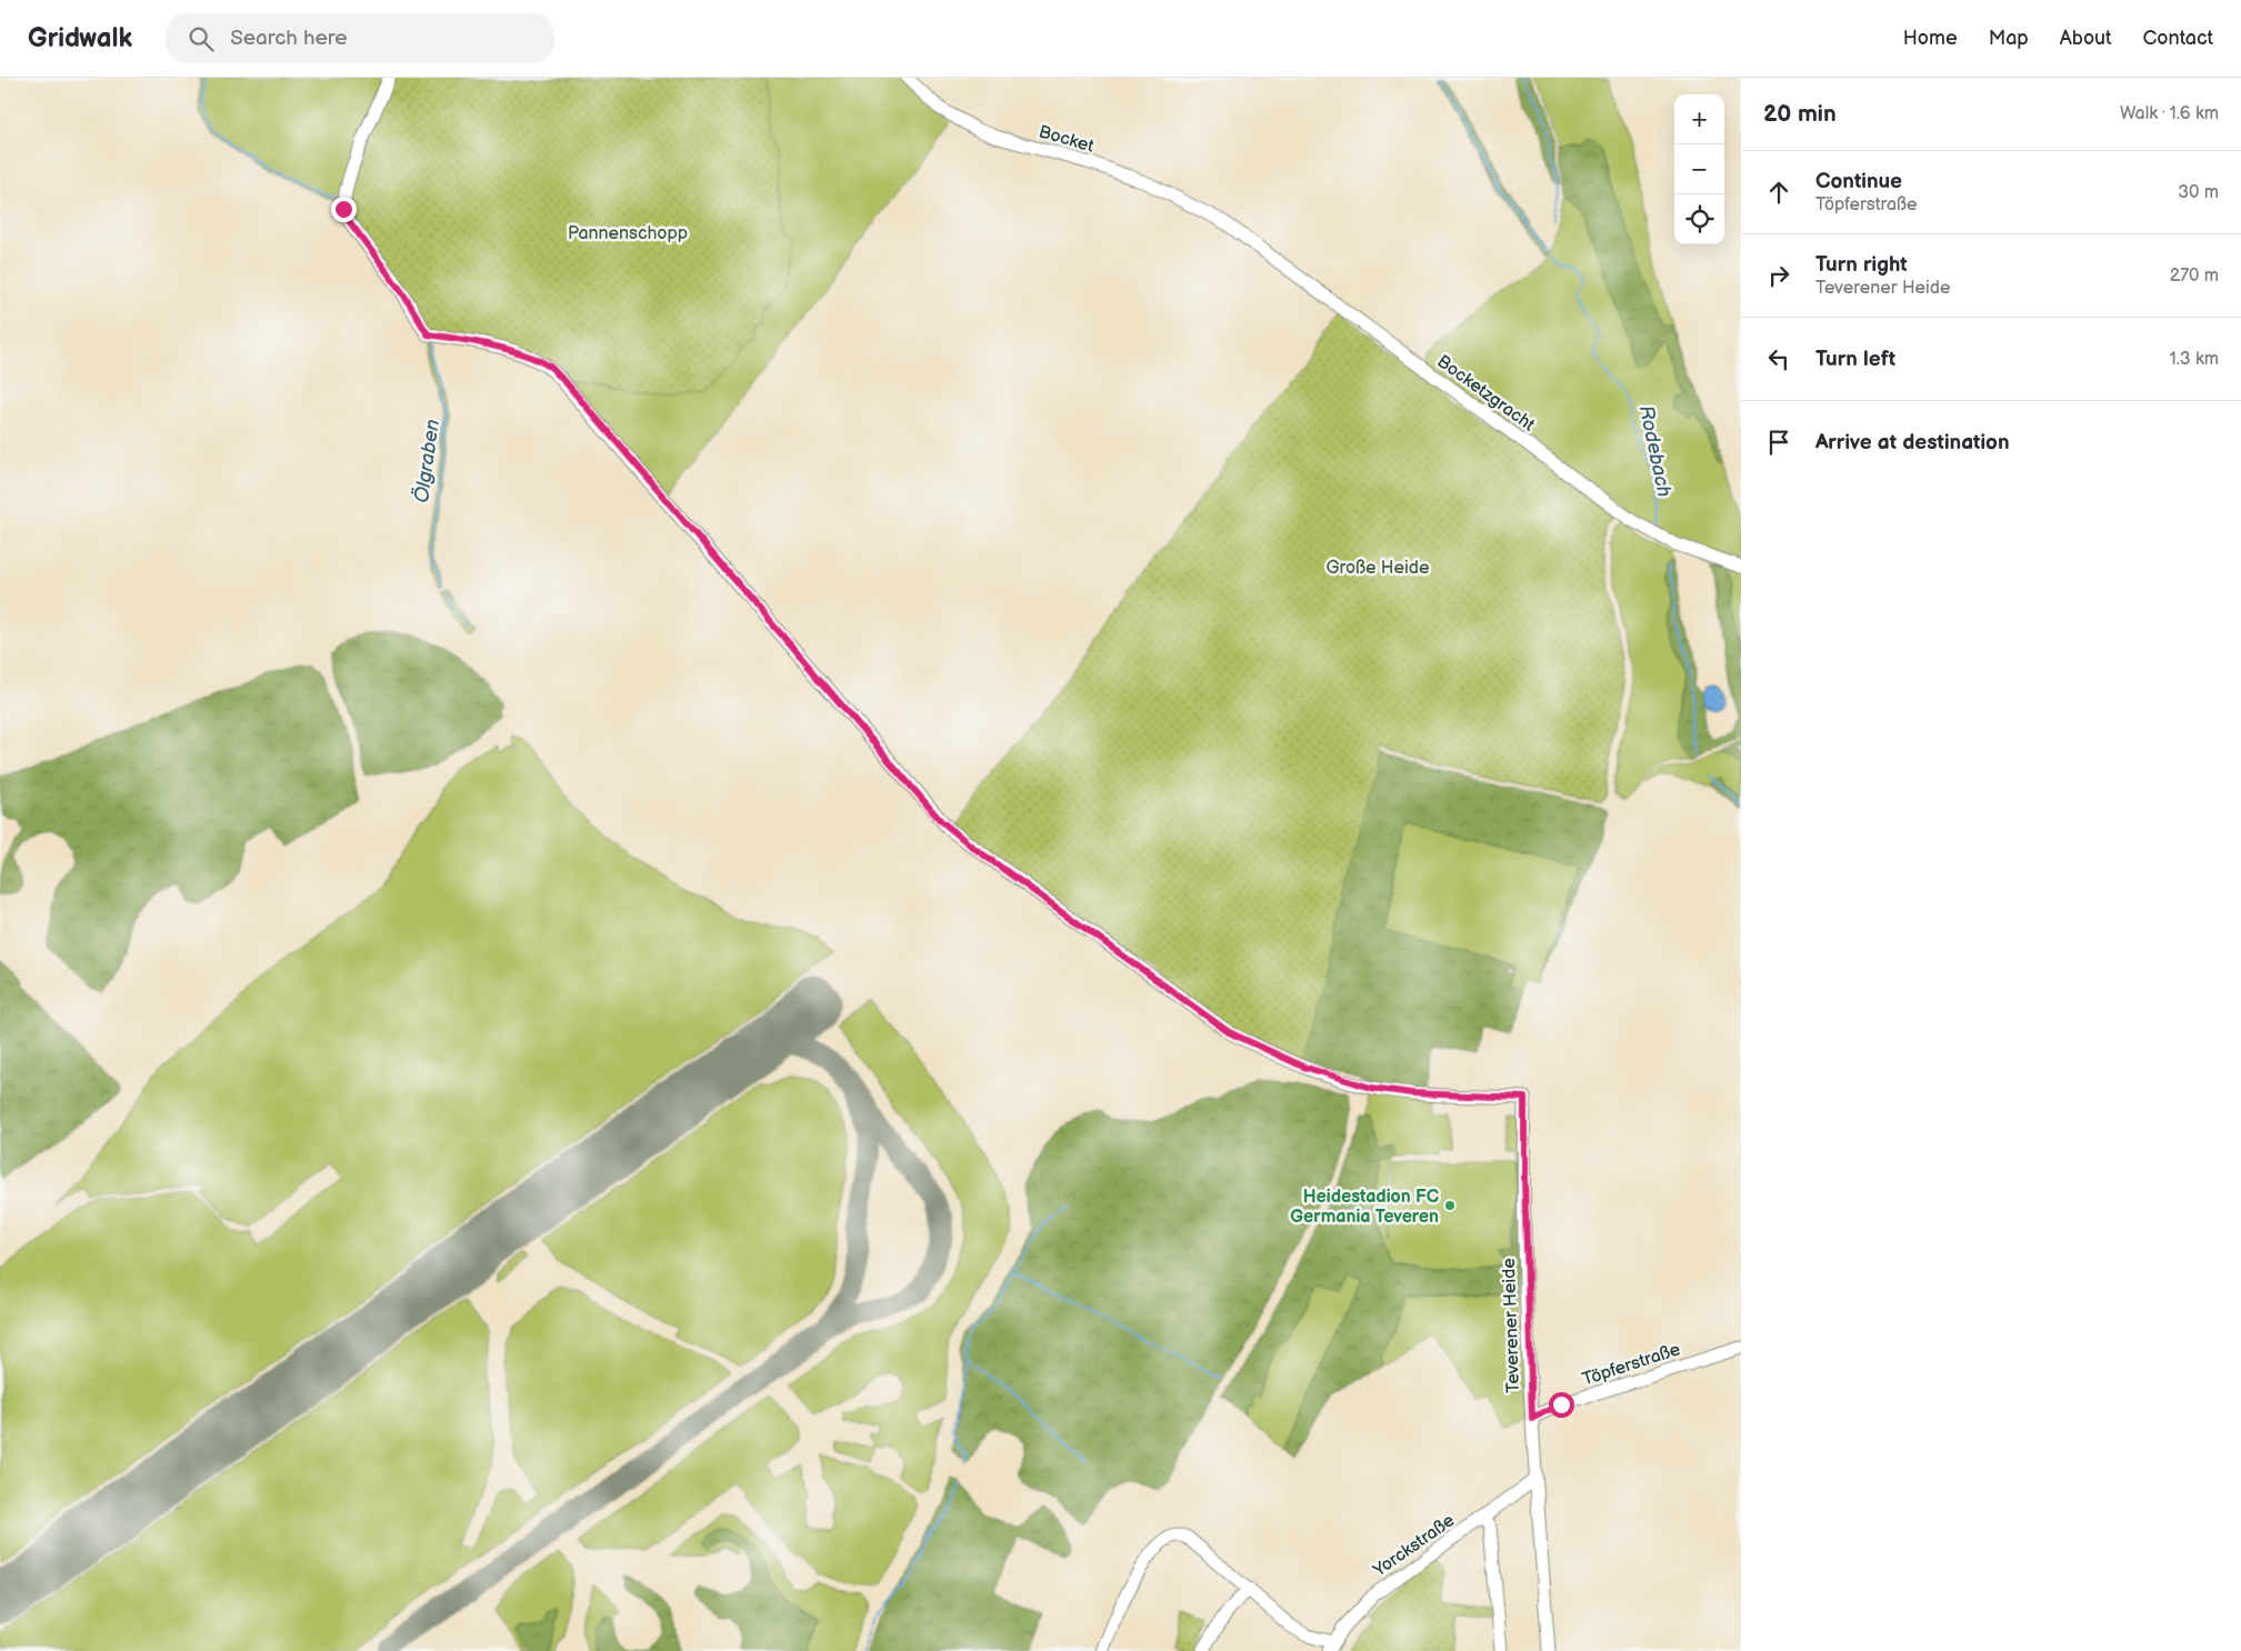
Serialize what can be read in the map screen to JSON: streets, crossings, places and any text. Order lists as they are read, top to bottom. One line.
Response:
{"streets":{"street":["Bocket","Bocketzgracht","Teverener Heide","Töpferstraße","Yorckstraße"]},"crossings":[["Bocket","Bocketzgracht"],["Teverener Heide","Töpferstraße"]],"water":["Rodebach","Ölgraben"],"parks":["Pannenschopp","Große Heide"],"places":["Heidestadion FC Germania Teveren"],"page":{"header":"Gridwalk","search":"Search here","nav":["Home","Map","About","Contact"],"heading":["20 min","Walk · 1.6 km"],"map_buttons":["+","−"],"list":[["Continue","Töpferstraße","30 m"],["Turn right","Teverener Heide","270 m"],["Turn left","1.3 km"],"Arrive at destination"]}}
